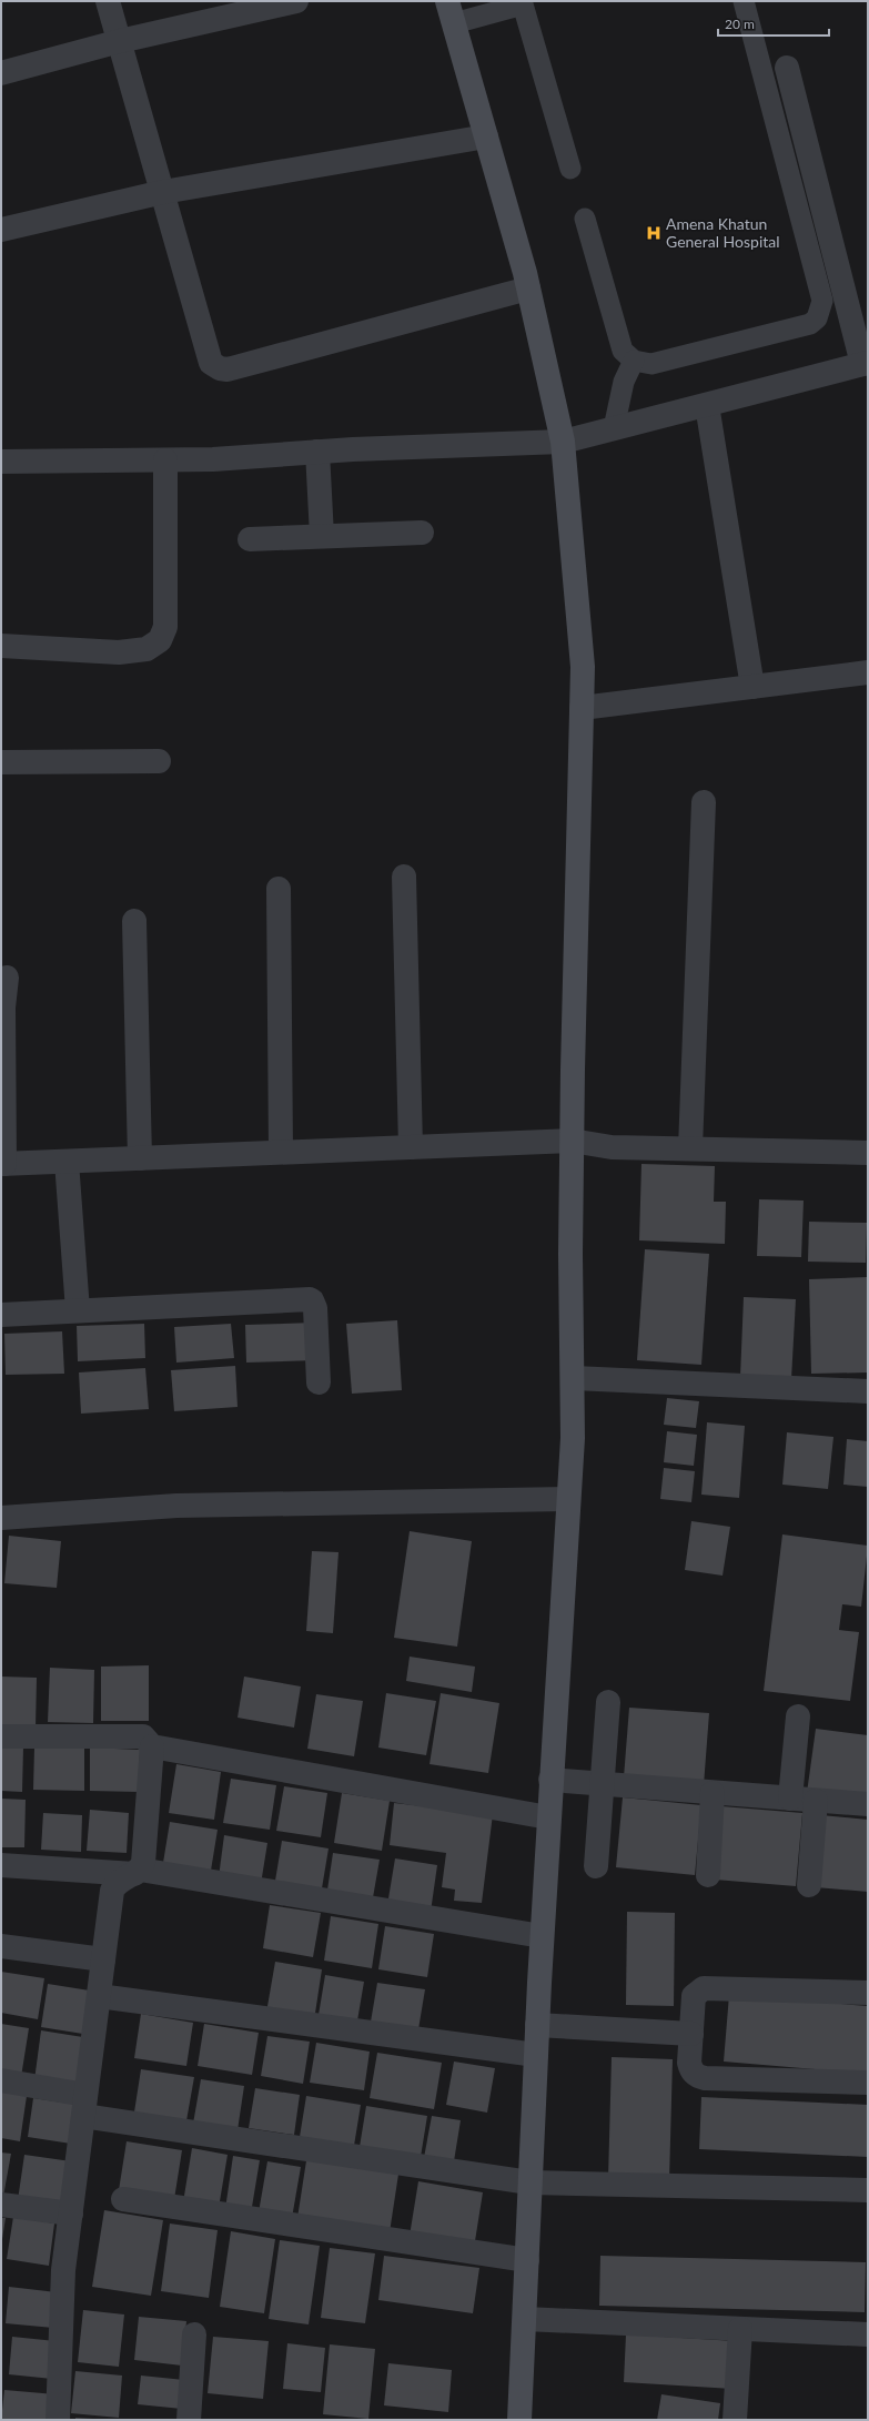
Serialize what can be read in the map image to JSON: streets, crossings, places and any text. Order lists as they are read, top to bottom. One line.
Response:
{"places":{"hospital":["Amena Khatun General Hospital"]},"scale_bar":"20 m"}
